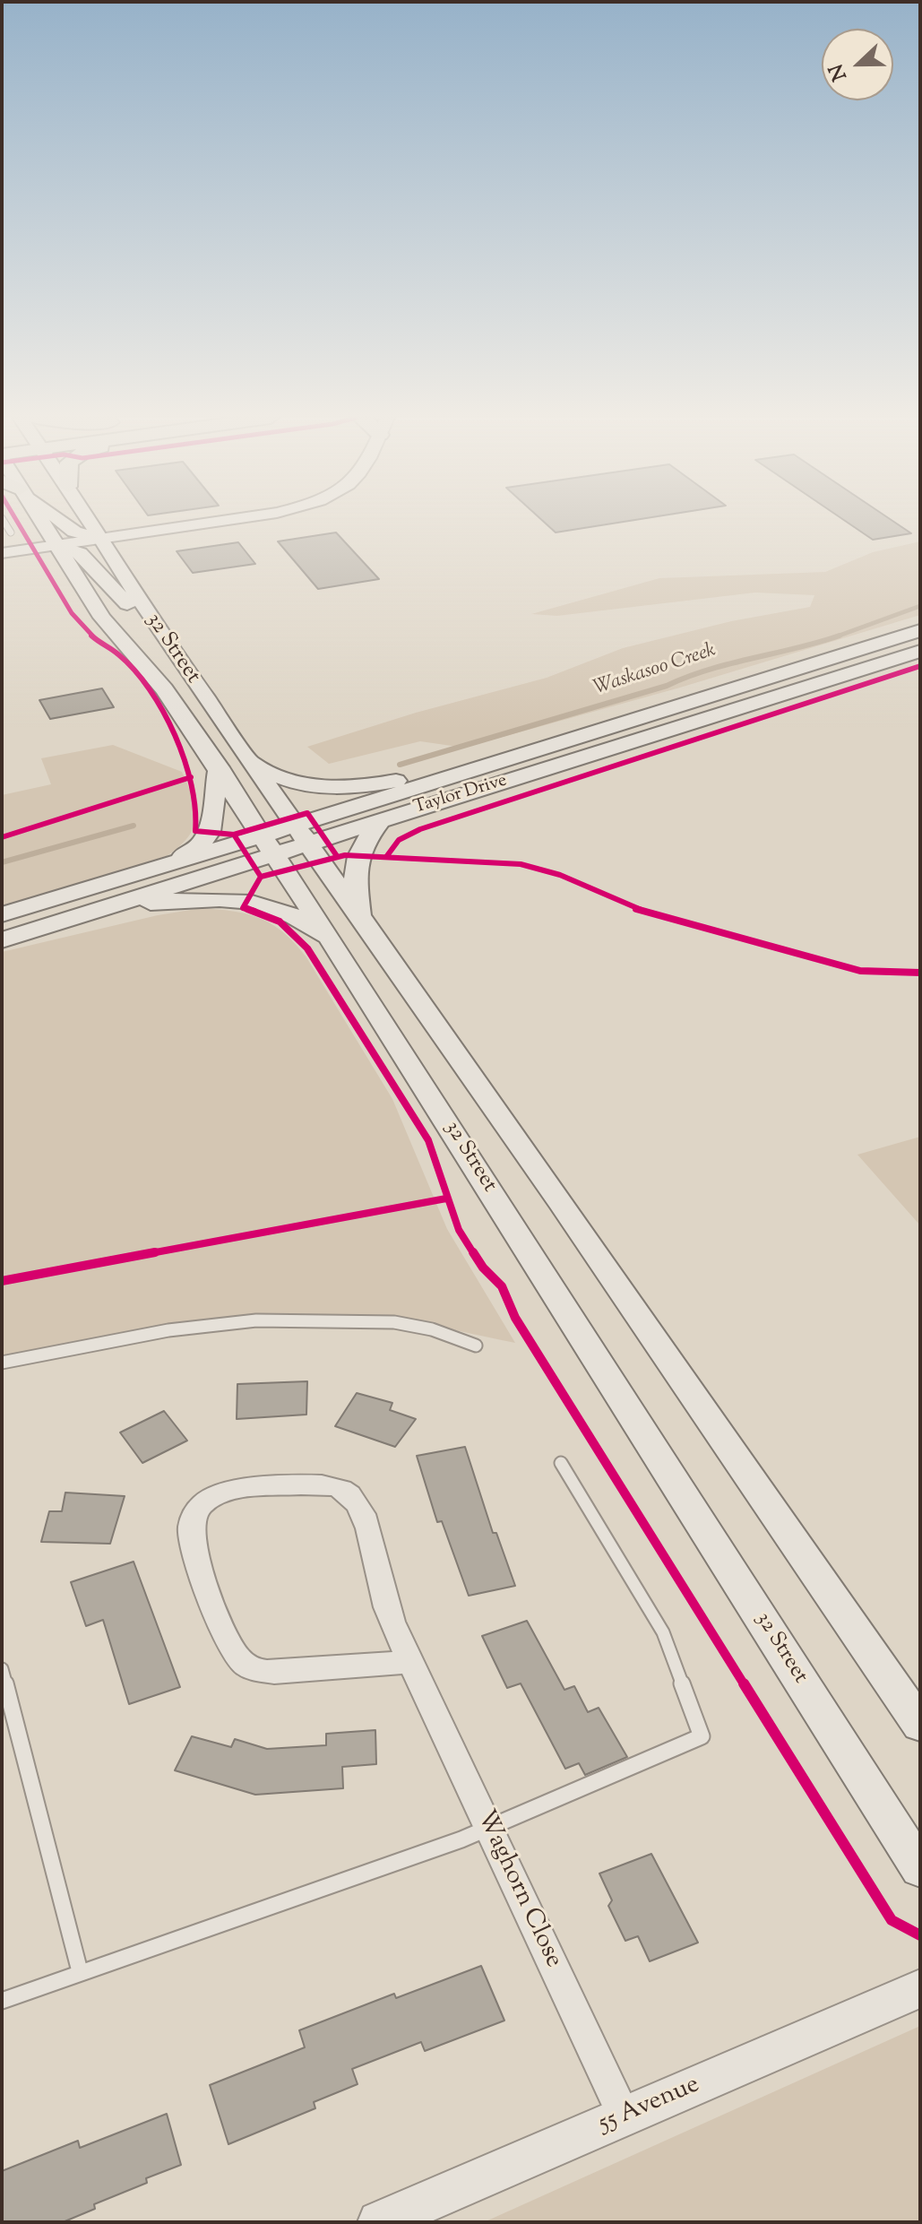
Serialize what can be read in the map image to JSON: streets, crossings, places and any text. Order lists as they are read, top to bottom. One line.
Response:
{"streets":{"main road":["32 Street","Taylor Drive"],"street":["Waghorn Close","55 Avenue"]},"crossings":[["32 Street","Taylor Drive"],["Waghorn Close","55 Avenue"]],"water":["Waskasoo Creek"],"north":"left"}
